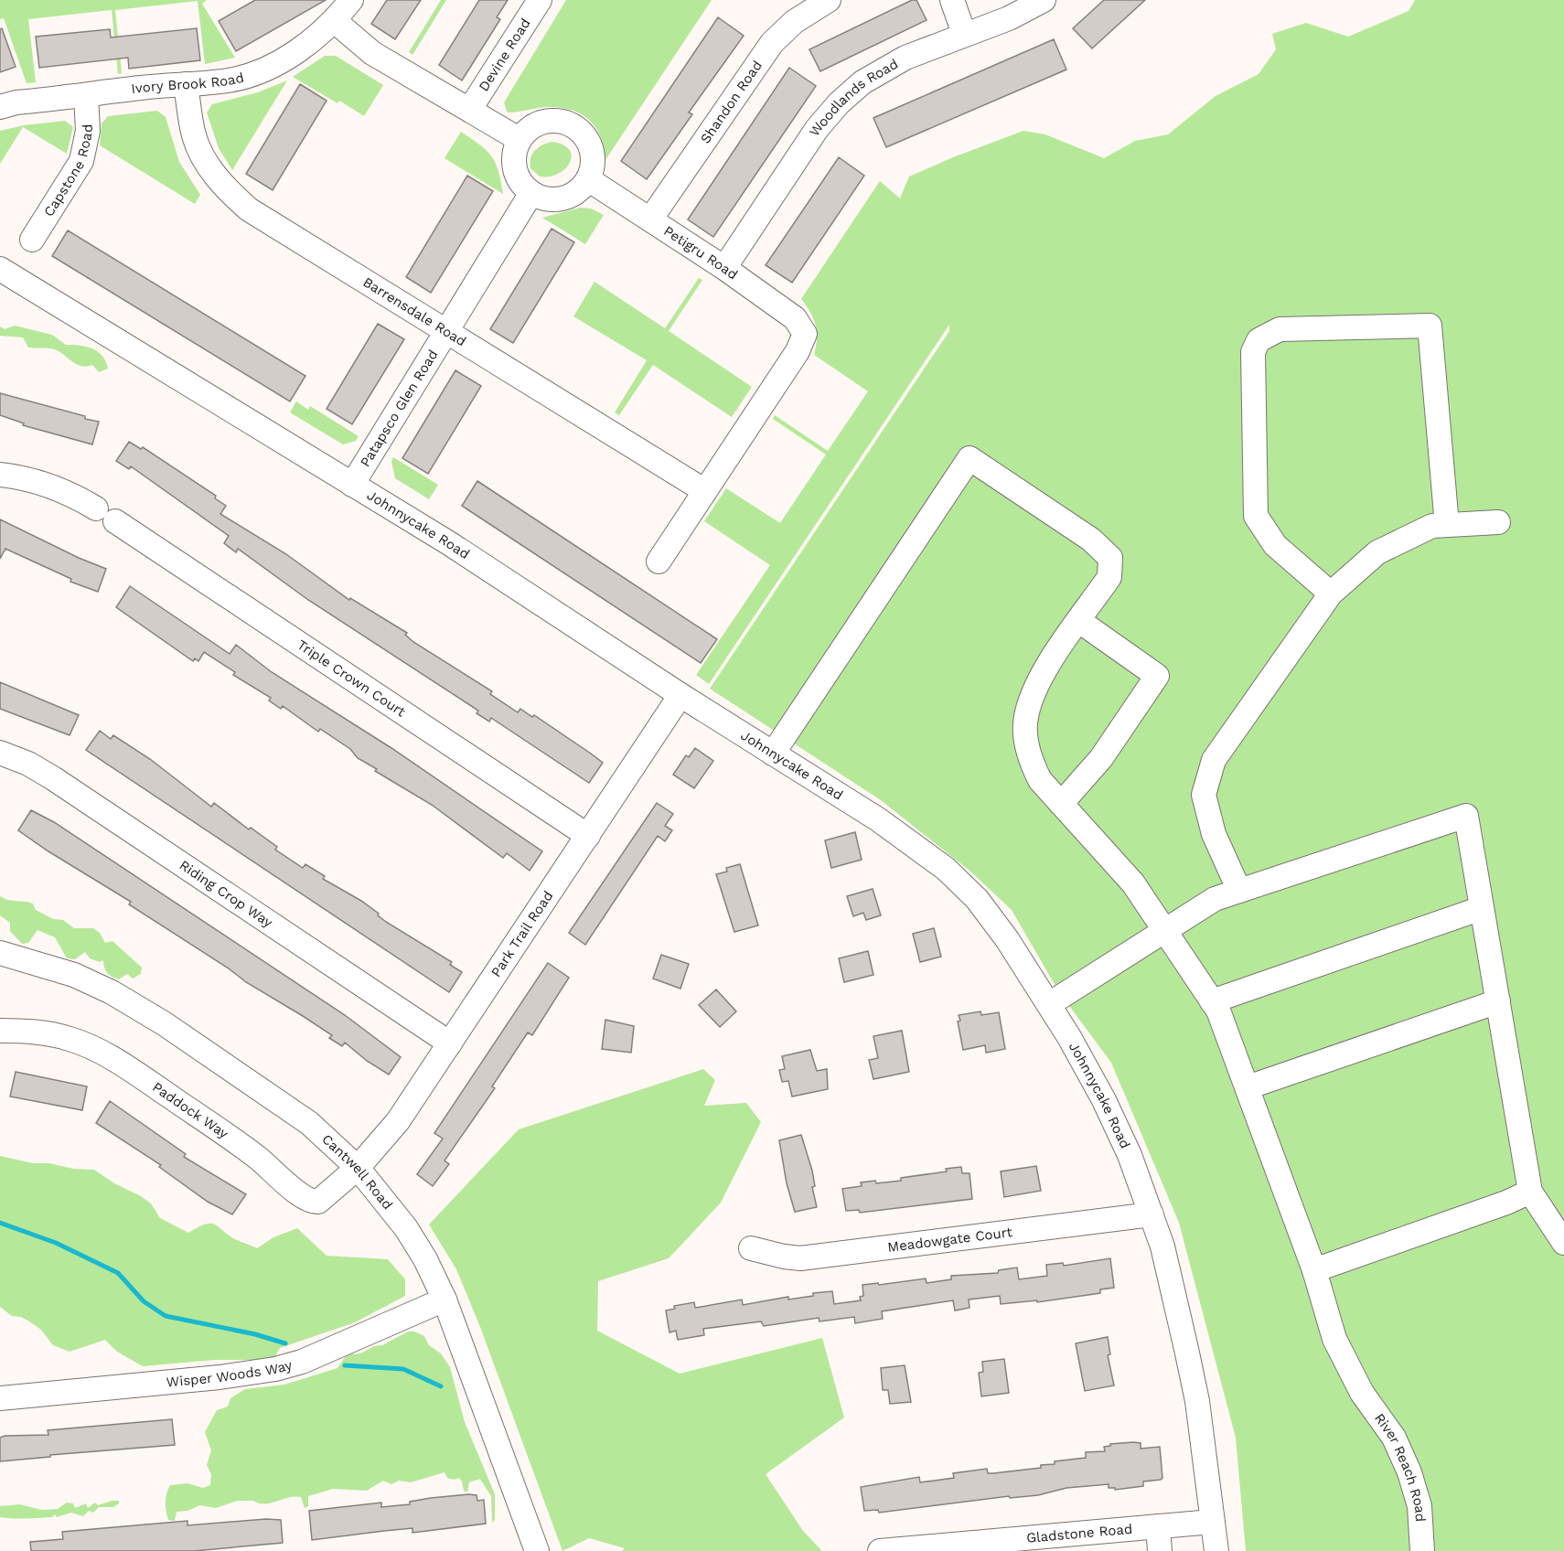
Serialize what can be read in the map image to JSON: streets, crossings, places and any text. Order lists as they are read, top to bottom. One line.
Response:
{"streets":{"street":["Devine Road","Ivory Brook Road","Woodlands Road","Shandon Road","Capstone Road","Petigru Road","Barrensdale Road","Patapsco Glen Road","Johnnycake Road","Triple Crown Court","Riding Crop Way","Park Trail Road","Paddock Way","Cantwell Road","Meadowgate Court","Wisper Woods Way","River Reach Road","Gladstone Road"]},"crossings":[["Ivory Brook Road","Capstone Road"],["Ivory Brook Road","Barrensdale Road"],["Woodlands Road","Petigru Road"],["Shandon Road","Petigru Road"],["Petigru Road","Barrensdale Road"],["Petigru Road","Patapsco Glen Road"],["Barrensdale Road","Patapsco Glen Road"],["Patapsco Glen Road","Johnnycake Road"],["Johnnycake Road","Park Trail Road"],["Johnnycake Road","Meadowgate Court"],["Johnnycake Road","River Reach Road"],["Johnnycake Road","Gladstone Road"],["Triple Crown Court","Park Trail Road"],["Riding Crop Way","Park Trail Road"],["Park Trail Road","Paddock Way"],["Park Trail Road","Cantwell Road"],["Paddock Way","Cantwell Road"],["Cantwell Road","Wisper Woods Way"]]}
